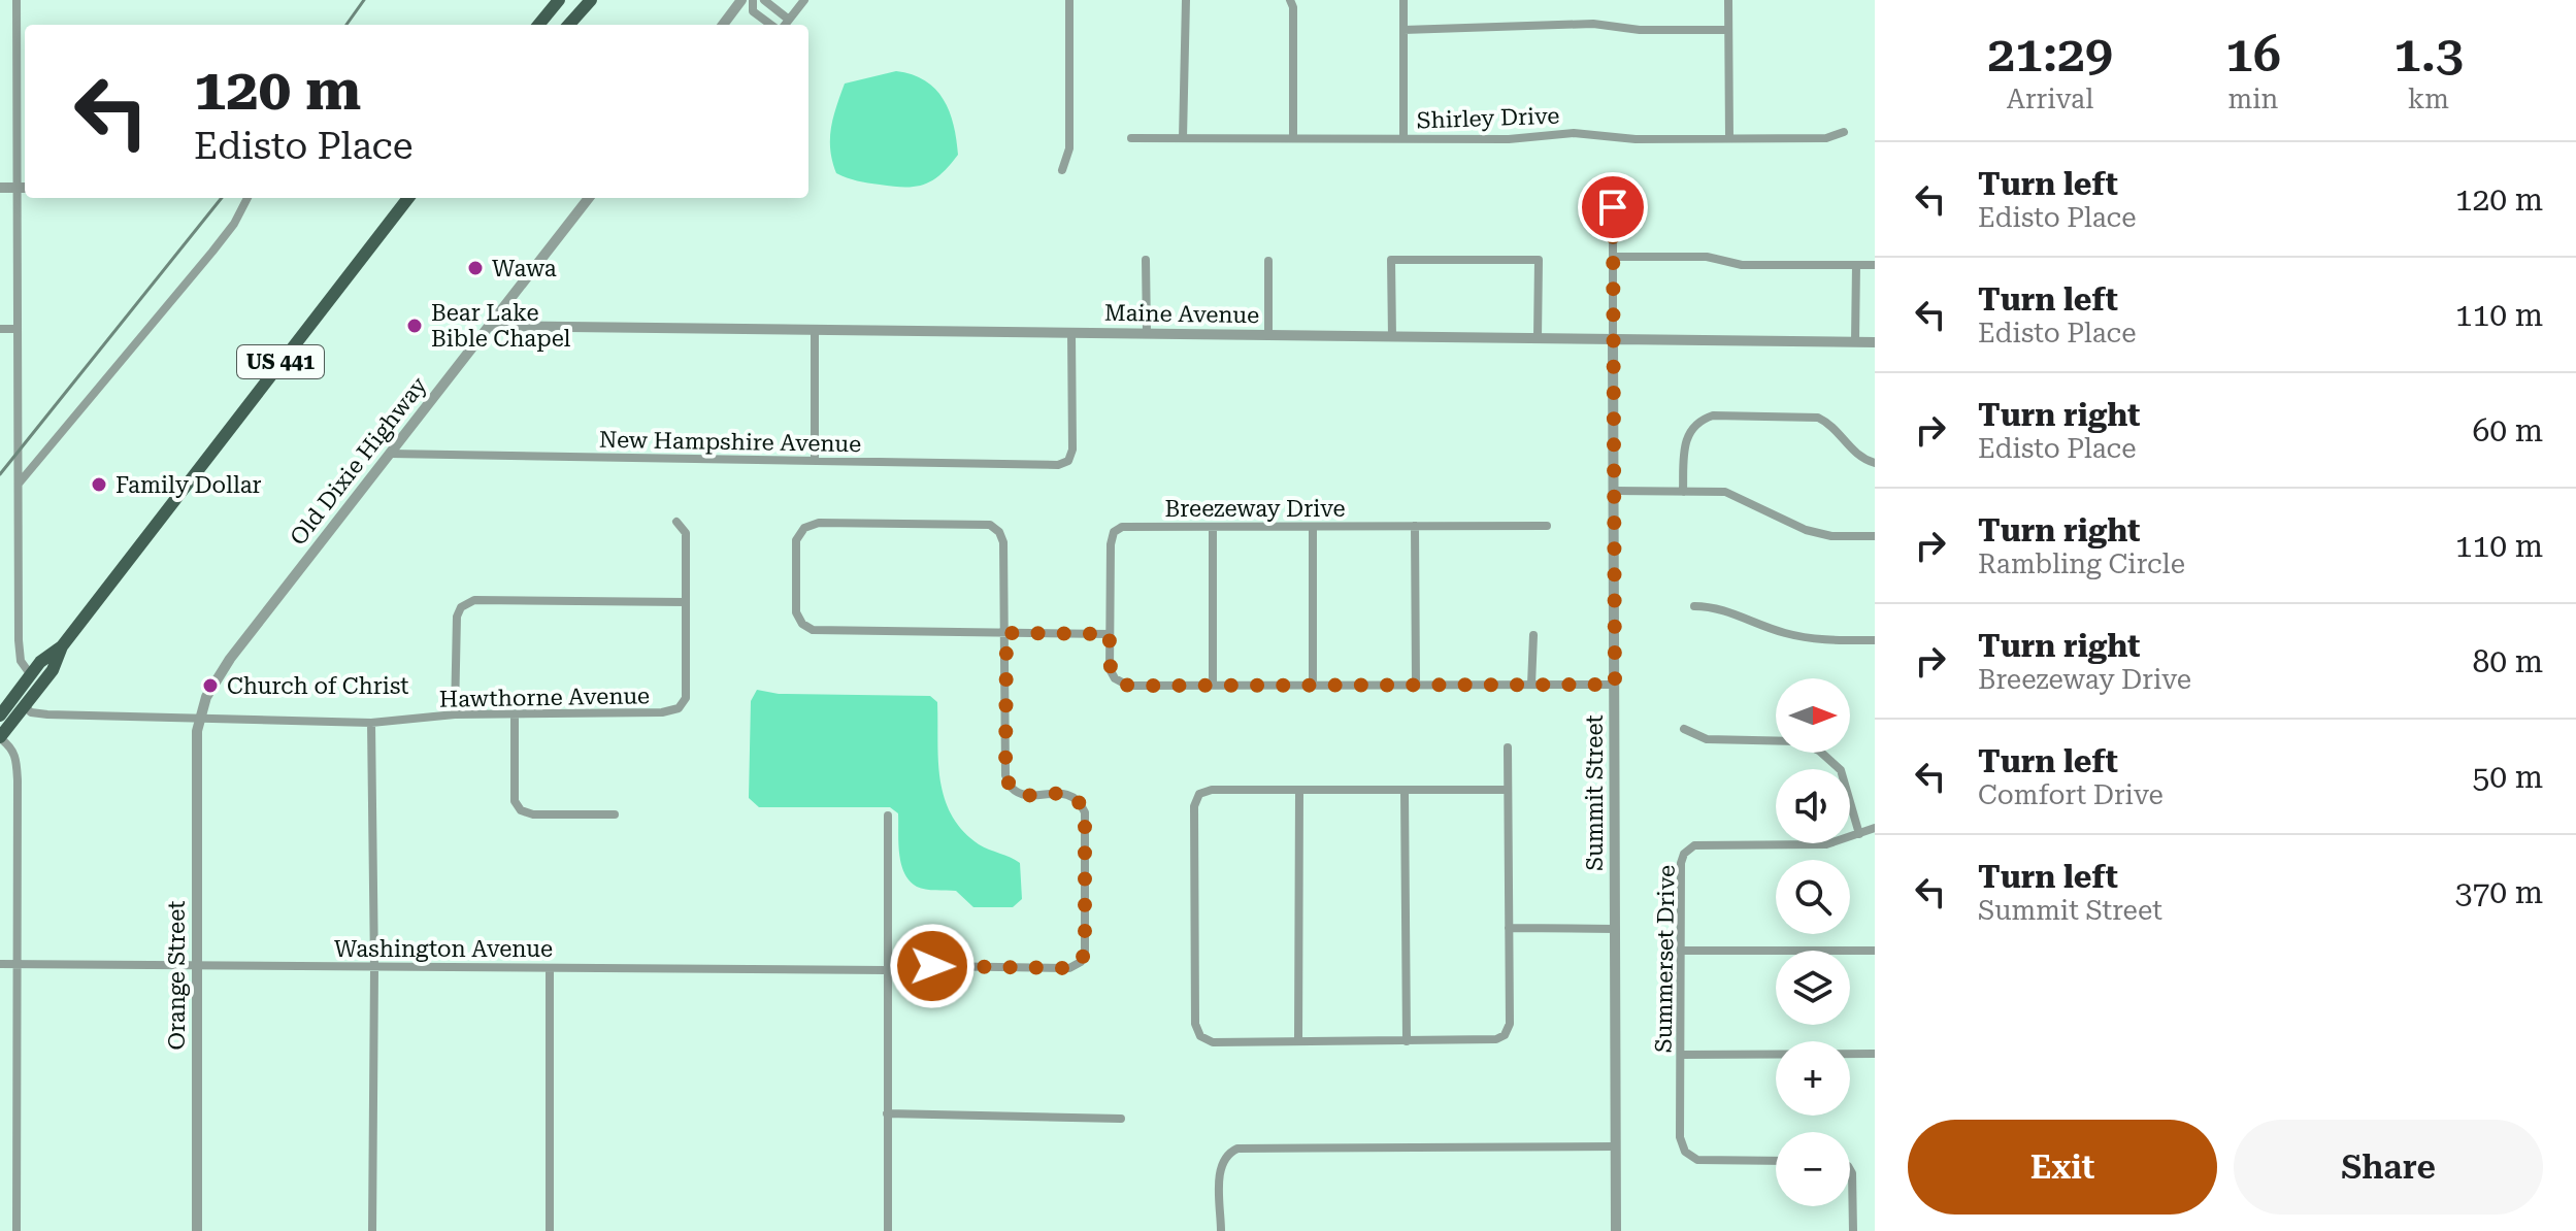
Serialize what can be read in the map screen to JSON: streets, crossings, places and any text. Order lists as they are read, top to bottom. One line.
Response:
{"streets":{"main road":["US 441"],"street":["Shirley Drive","Maine Avenue","New Hampshire Avenue","Old Dixie Highway","Breezeway Drive","Hawthorne Avenue","Summit Street","Washington Avenue","Summerset Drive","Orange Street"]},"crossings":[["Maine Avenue","New Hampshire Avenue"],["Maine Avenue","Old Dixie Highway"],["Maine Avenue","Summit Street"],["US 441","Hawthorne Avenue"],["New Hampshire Avenue","Old Dixie Highway"],["Old Dixie Highway","Hawthorne Avenue"],["Old Dixie Highway","Orange Street"],["Hawthorne Avenue","Orange Street"],["Washington Avenue","Orange Street"]],"places":["Wawa","Bear Lake Bible Chapel","Family Dollar","Church of Christ"],"north":"right","page":{"eta":["21:29","Arrival","16","min","1.3","km"],"turn":["120 m","Edisto Place"],"list":[{"name":"Turn left","note":"Edisto Place","value":"120 m"},{"name":"Turn left","note":"Edisto Place","value":"110 m"},{"name":"Turn right","note":"Edisto Place","value":"60 m"},{"name":"Turn right","note":"Rambling Circle","value":"110 m"},{"name":"Turn right","note":"Breezeway Drive","value":"80 m"},{"name":"Turn left","note":"Comfort Drive","value":"50 m"},{"name":"Turn left","note":"Summit Street","value":"370 m"}],"map_buttons":["+","−"],"buttons":["Exit","Share"]}}
